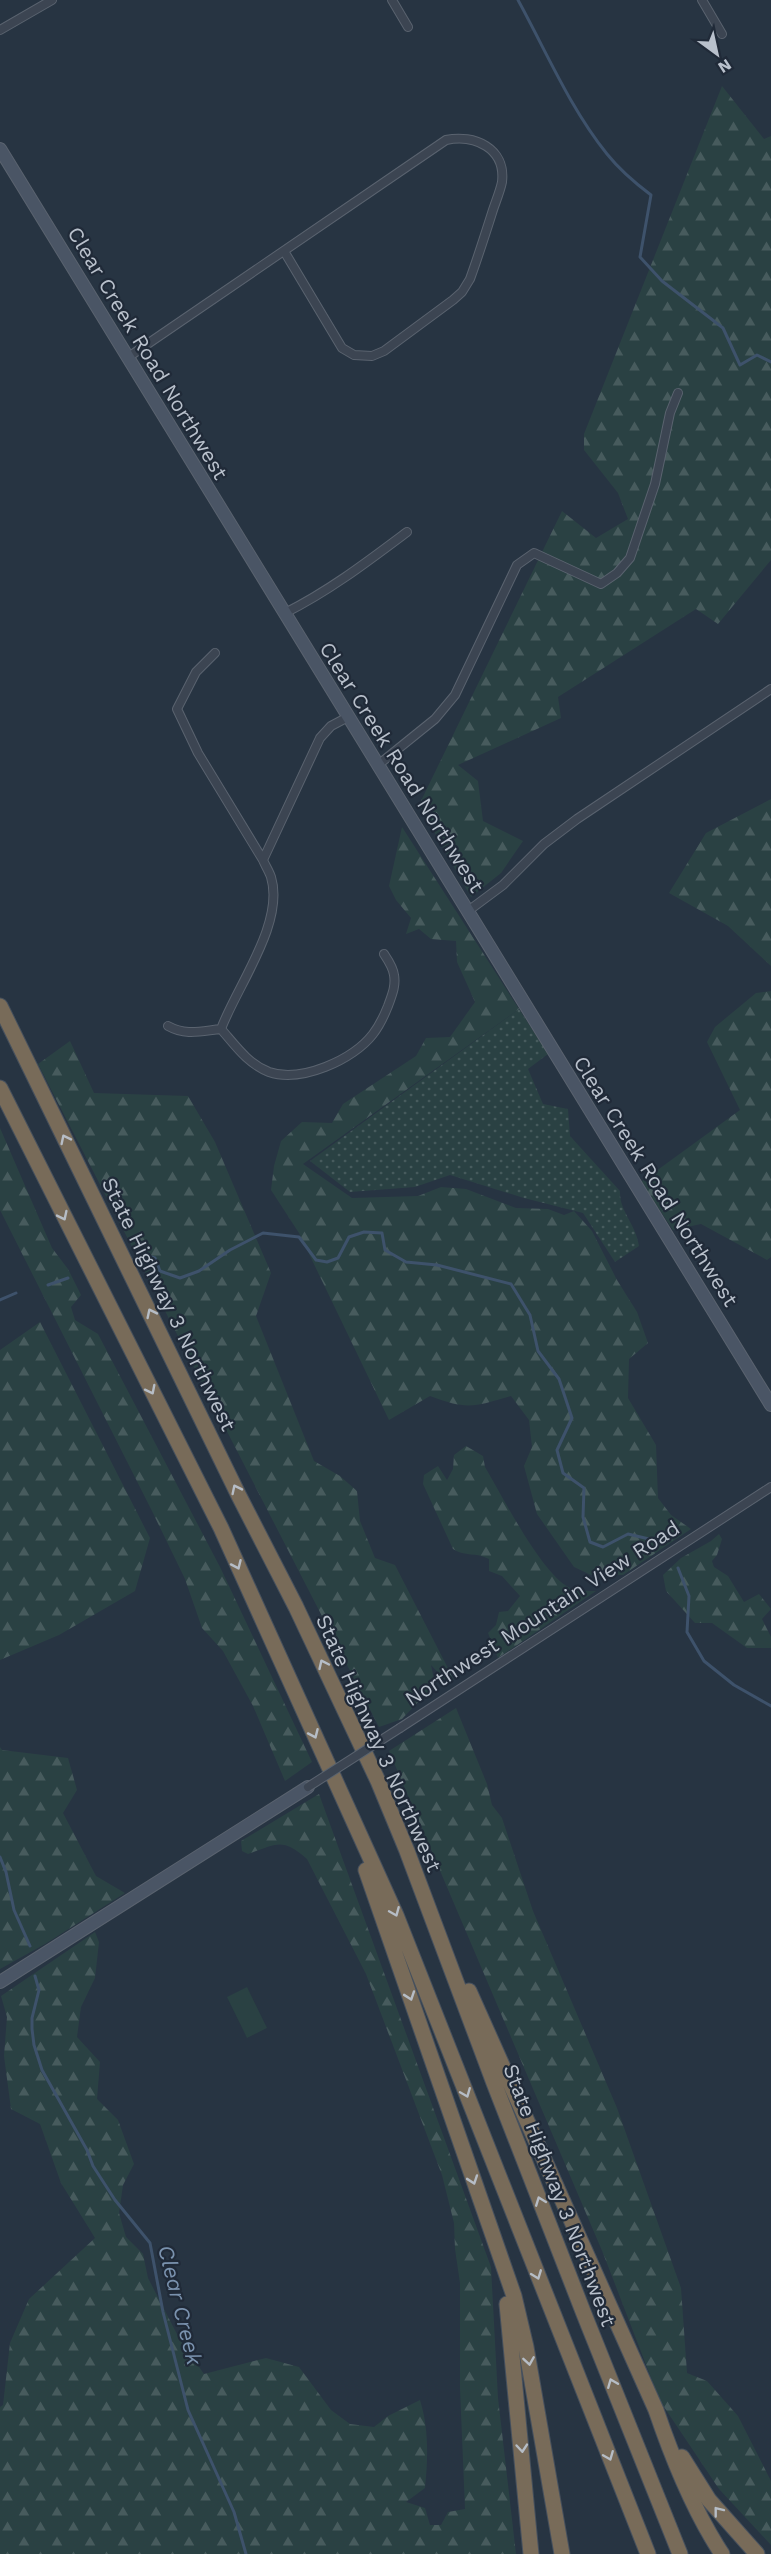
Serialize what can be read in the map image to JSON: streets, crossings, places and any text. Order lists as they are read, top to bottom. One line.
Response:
{"streets":{"highway":["State Highway 3 Northwest"],"main road":["Clear Creek Road Northwest","Northwest Mountain View Road"]},"water":["Clear Creek"],"north":"bottom right"}
